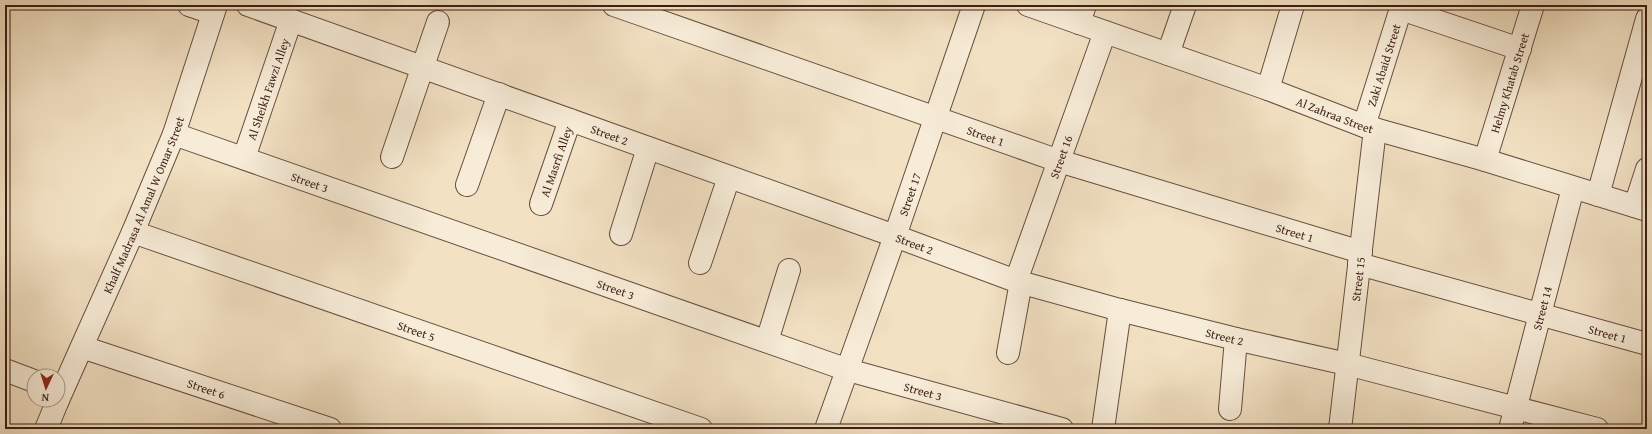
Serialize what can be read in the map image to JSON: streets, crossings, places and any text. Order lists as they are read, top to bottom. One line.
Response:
{"streets":{"street":["Zaki Abaid Street","Helmy Khatab Street","Al Sheikh Fawzi Alley","Al Zahraa Street","Street 2","Street 1","Street 16","Al Masrfi Alley","Street 3","Street 17","Khalf Madrasa Al Amal W Omar Street","Street 15","Street 14","Street 5","Street 6"]},"crossings":[["Zaki Abaid Street","Al Zahraa Street"],["Zaki Abaid Street","Street 15"],["Helmy Khatab Street","Al Zahraa Street"],["Al Sheikh Fawzi Alley","Street 2"],["Al Sheikh Fawzi Alley","Street 3"],["Al Zahraa Street","Street 16"],["Al Zahraa Street","Street 15"],["Al Zahraa Street","Street 14"],["Street 2","Street 16"],["Street 2","Al Masrfi Alley"],["Street 2","Street 17"],["Street 2","Street 15"],["Street 2","Street 14"],["Street 1","Street 16"],["Street 1","Street 17"],["Street 1","Street 15"],["Street 1","Street 14"],["Street 3","Street 17"],["Street 3","Khalf Madrasa Al Amal W Omar Street"],["Khalf Madrasa Al Amal W Omar Street","Street 5"],["Khalf Madrasa Al Amal W Omar Street","Street 6"]],"north":"bottom"}
